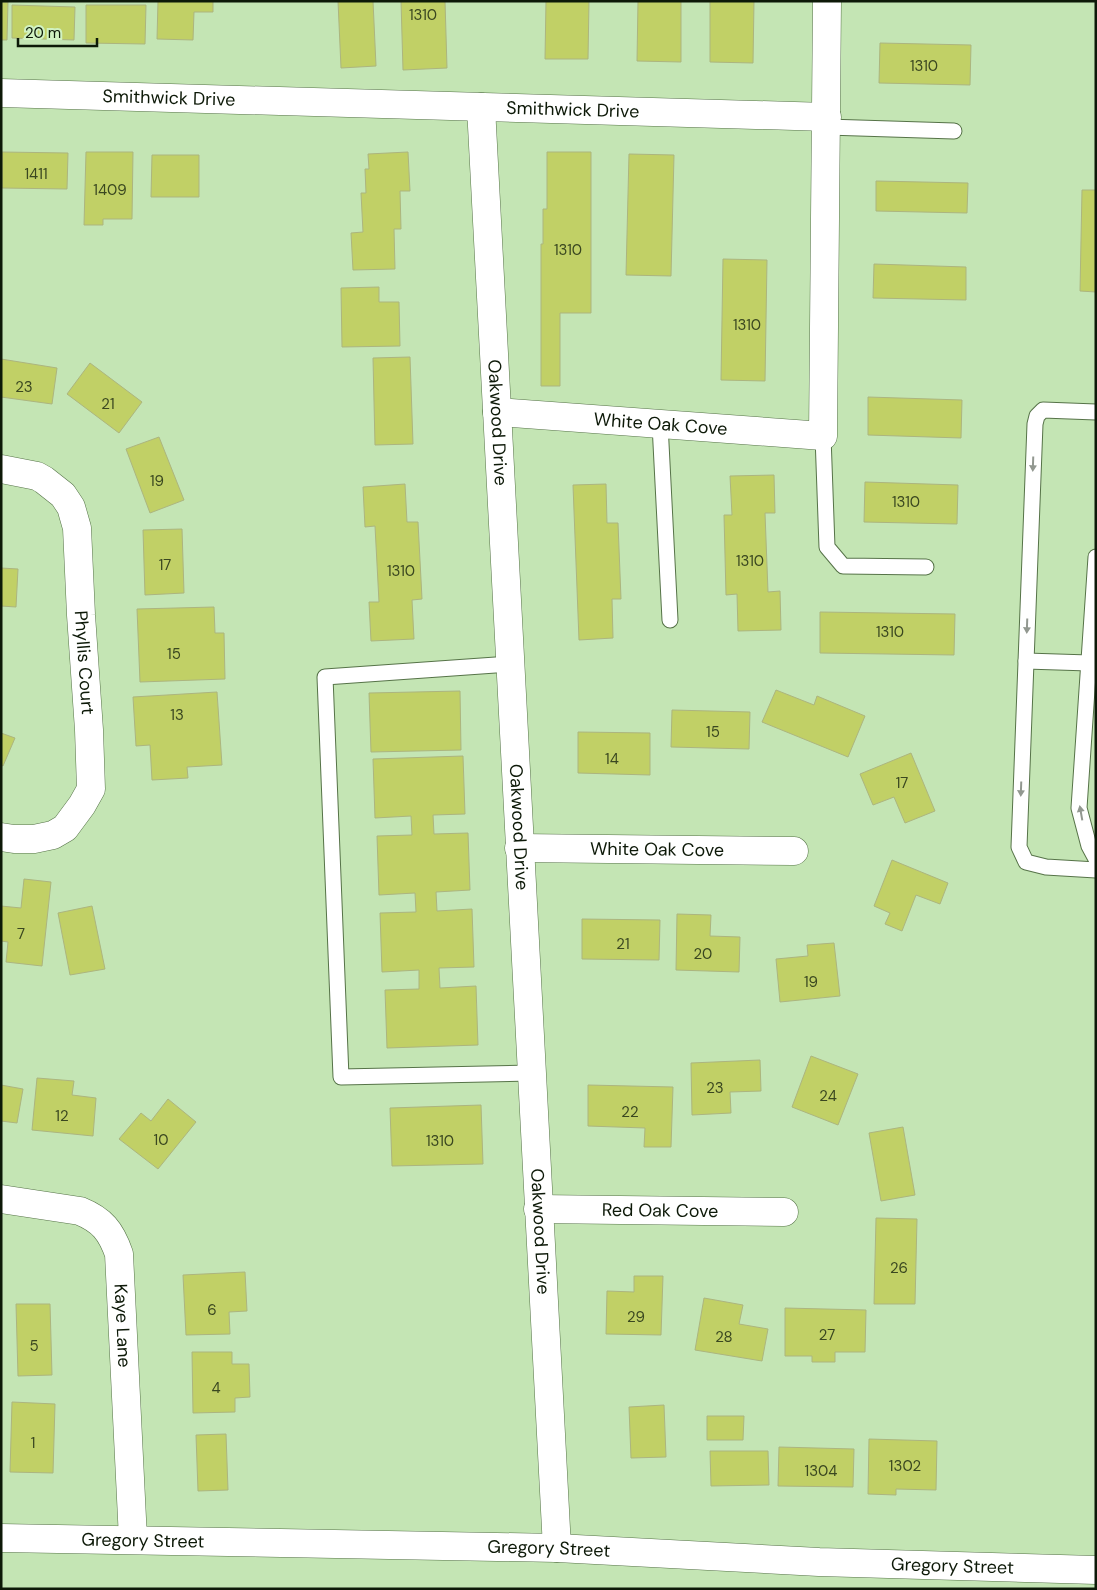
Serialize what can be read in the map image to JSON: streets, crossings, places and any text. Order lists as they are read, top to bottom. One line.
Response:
{"streets":{"street":["Smithwick Drive","Oakwood Drive","White Oak Cove","Phyllis Court","Red Oak Cove","Kaye Lane","Gregory Street"]},"crossings":[["Smithwick Drive","Oakwood Drive"],["Oakwood Drive","White Oak Cove"],["Oakwood Drive","Red Oak Cove"],["Oakwood Drive","Gregory Street"],["Kaye Lane","Gregory Street"]],"house_numbers":["1310","1310","1411","1409","1310","1310","23","21","19","1310","1310","17","1310","1310","15","13","15","14","17","7","21","20","19","23","24","22","12","10","1310","26","6","29","27","28","5","4","1","1302","1304"],"scale_bar":"20 m"}
